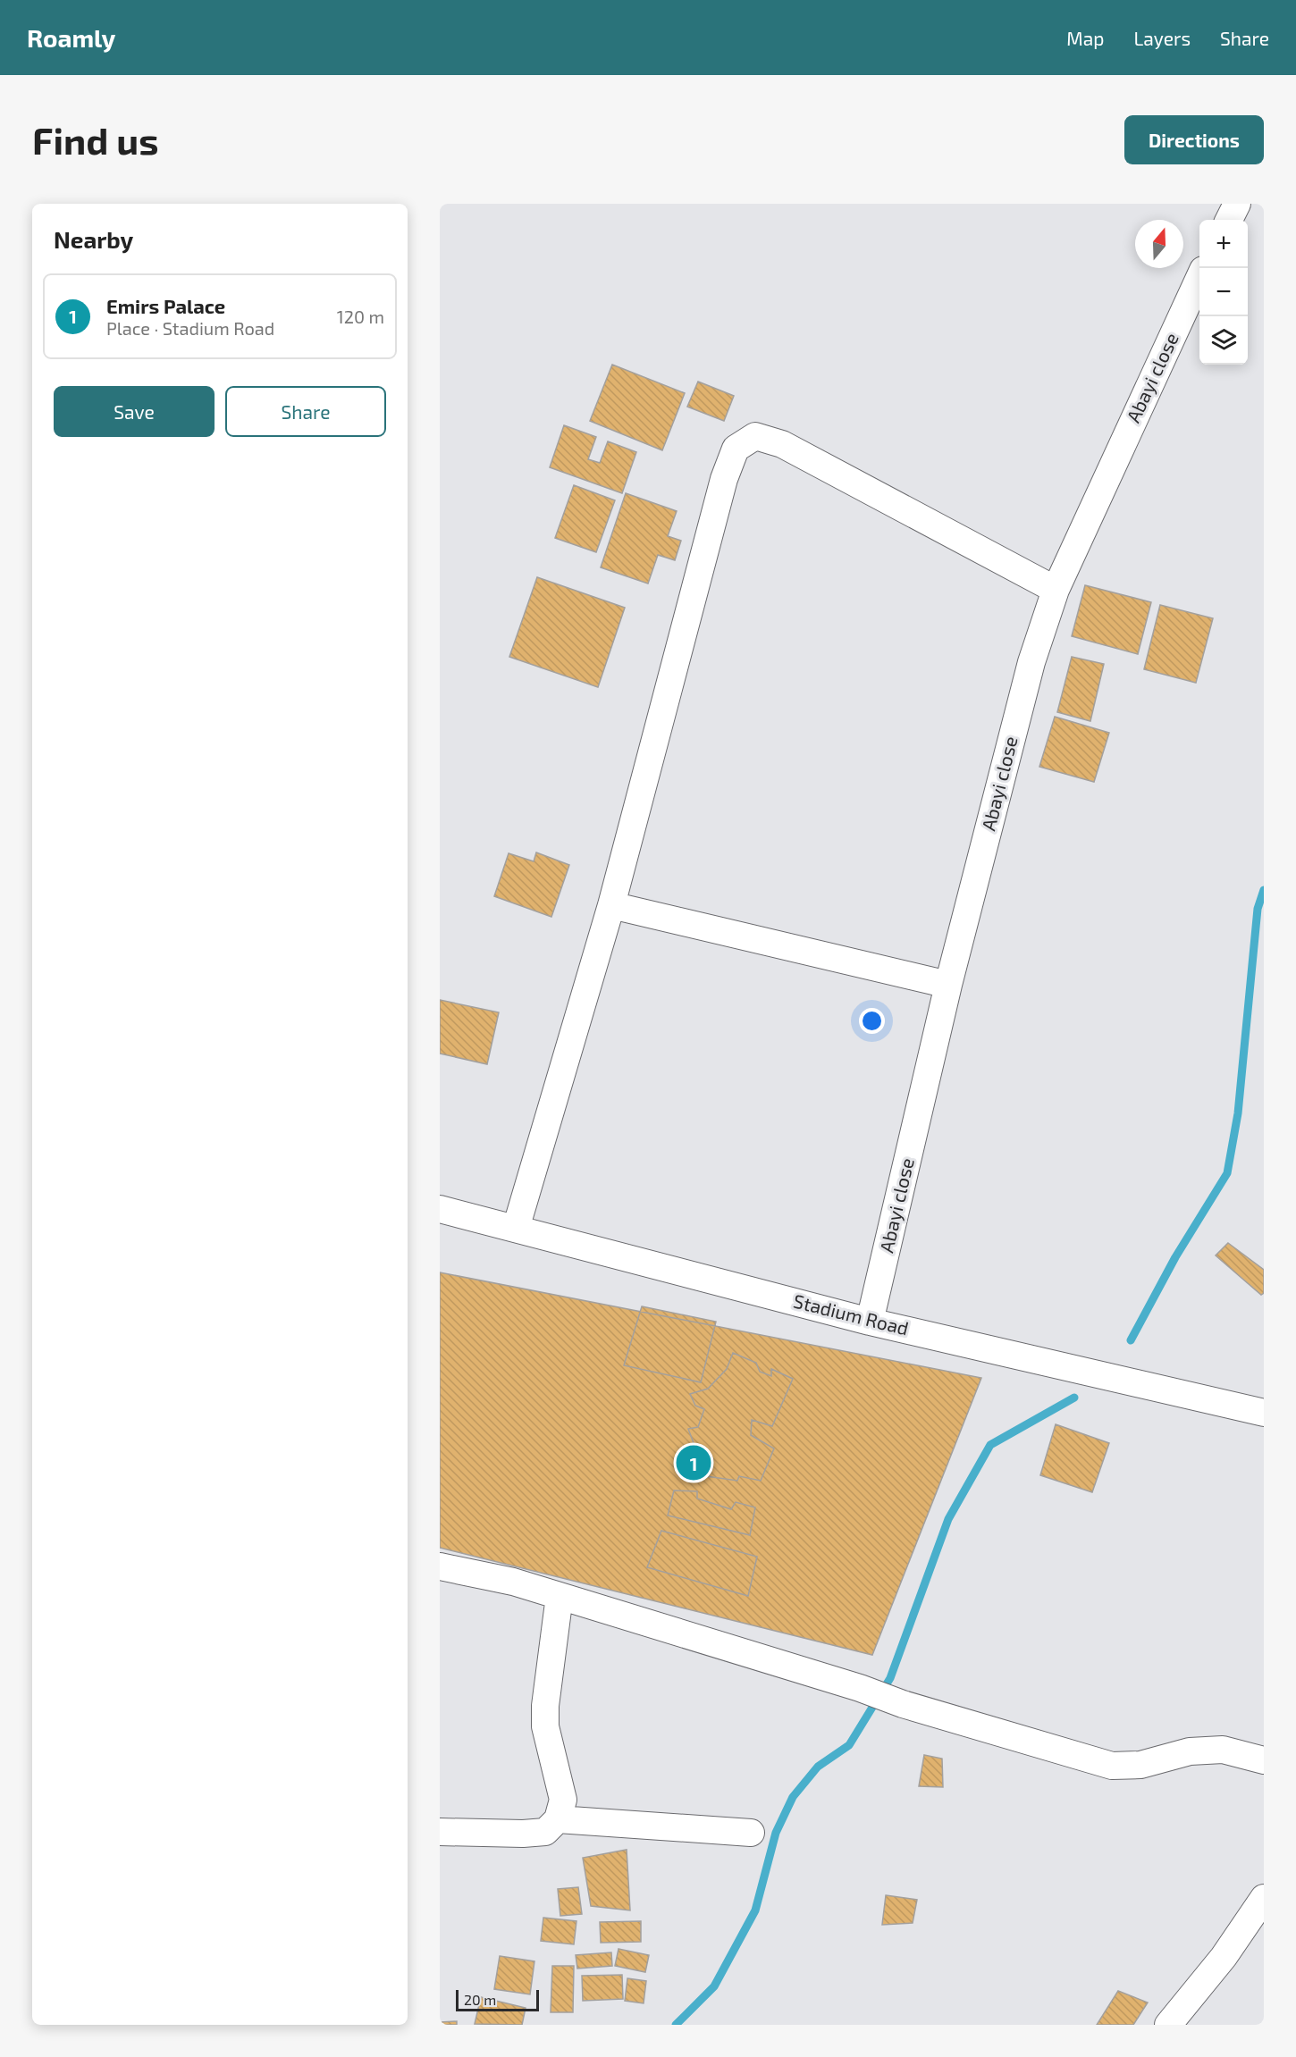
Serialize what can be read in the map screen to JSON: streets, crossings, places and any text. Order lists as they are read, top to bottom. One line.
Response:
{"streets":{"street":["Abayi close","Stadium Road"]},"crossings":[["Abayi close","Stadium Road"]],"scale_bar":"20 m","north":"top","page":{"header":"Roamly","nav":["Map","Layers","Share"],"buttons":["Directions",["Save","Share"]],"title":"Find us","heading":"Nearby","map_buttons":["+","−"],"list":[{"mark":"1","name":"Emirs Palace","note":"Place · Stadium Road","value":"120 m"}],"pins":"1","scale":"20 m"}}
